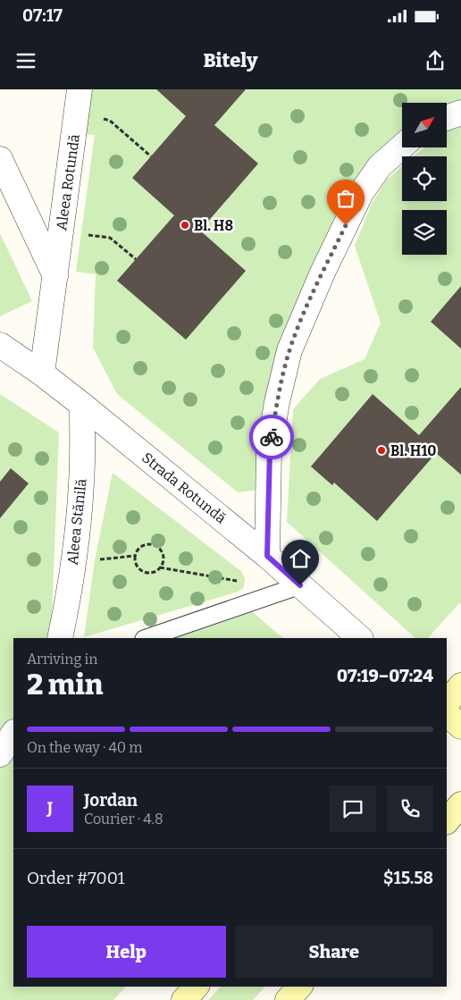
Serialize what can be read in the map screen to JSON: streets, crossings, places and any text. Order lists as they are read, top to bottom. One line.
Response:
{"streets":{"street":["Aleea Rotundă","Strada Rotundă","Aleea Stănilă"]},"crossings":[["Aleea Rotundă","Strada Rotundă"],["Strada Rotundă","Aleea Stănilă"]],"places":["Bl. H8","Bl. H10"],"north":"top right","page":{"status":"07:17","header":"Bitely","heading":["2 min","Arriving in","07:19–07:24"],"panel":["Jordan","Courier · 4.8","Order #7001","$15.58"],"bar":"On the way · 40 m","round":"J","buttons":["Help","Share"]}}
